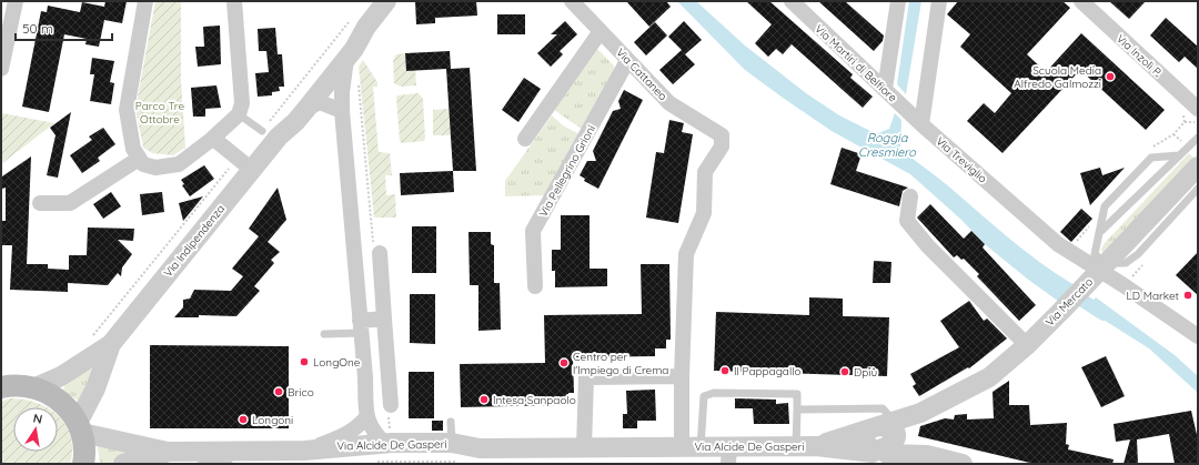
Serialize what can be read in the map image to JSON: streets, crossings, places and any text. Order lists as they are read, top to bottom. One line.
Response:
{"streets":{"street":["Via Inzoli P.","Via Martiri di Belfiore","Via Cattaneo","Via Treviglio","Via Pellegrino Grioni","Via Indipendenza","Via Mercato","Via Alcide De Gasperi"]},"crossings":[["Via Martiri di Belfiore","Via Treviglio"],["Via Cattaneo","Via Pellegrino Grioni"],["Via Cattaneo","Via Alcide De Gasperi"],["Via Treviglio","Via Mercato"],["Via Indipendenza","Via Alcide De Gasperi"],["Via Mercato","Via Alcide De Gasperi"]],"water":["Roggia Cresmiero"],"parks":["Parco Tre Ottobre"],"places":["Scuola Media Alfredo Galmozzi","LD Market","LongOne","Centro per l'Impiego di Crema","Il Pappagallo","Dpiù","Brico","Intesa Sanpaolo","Longoni"],"scale_bar":"50 m","north":"top"}
